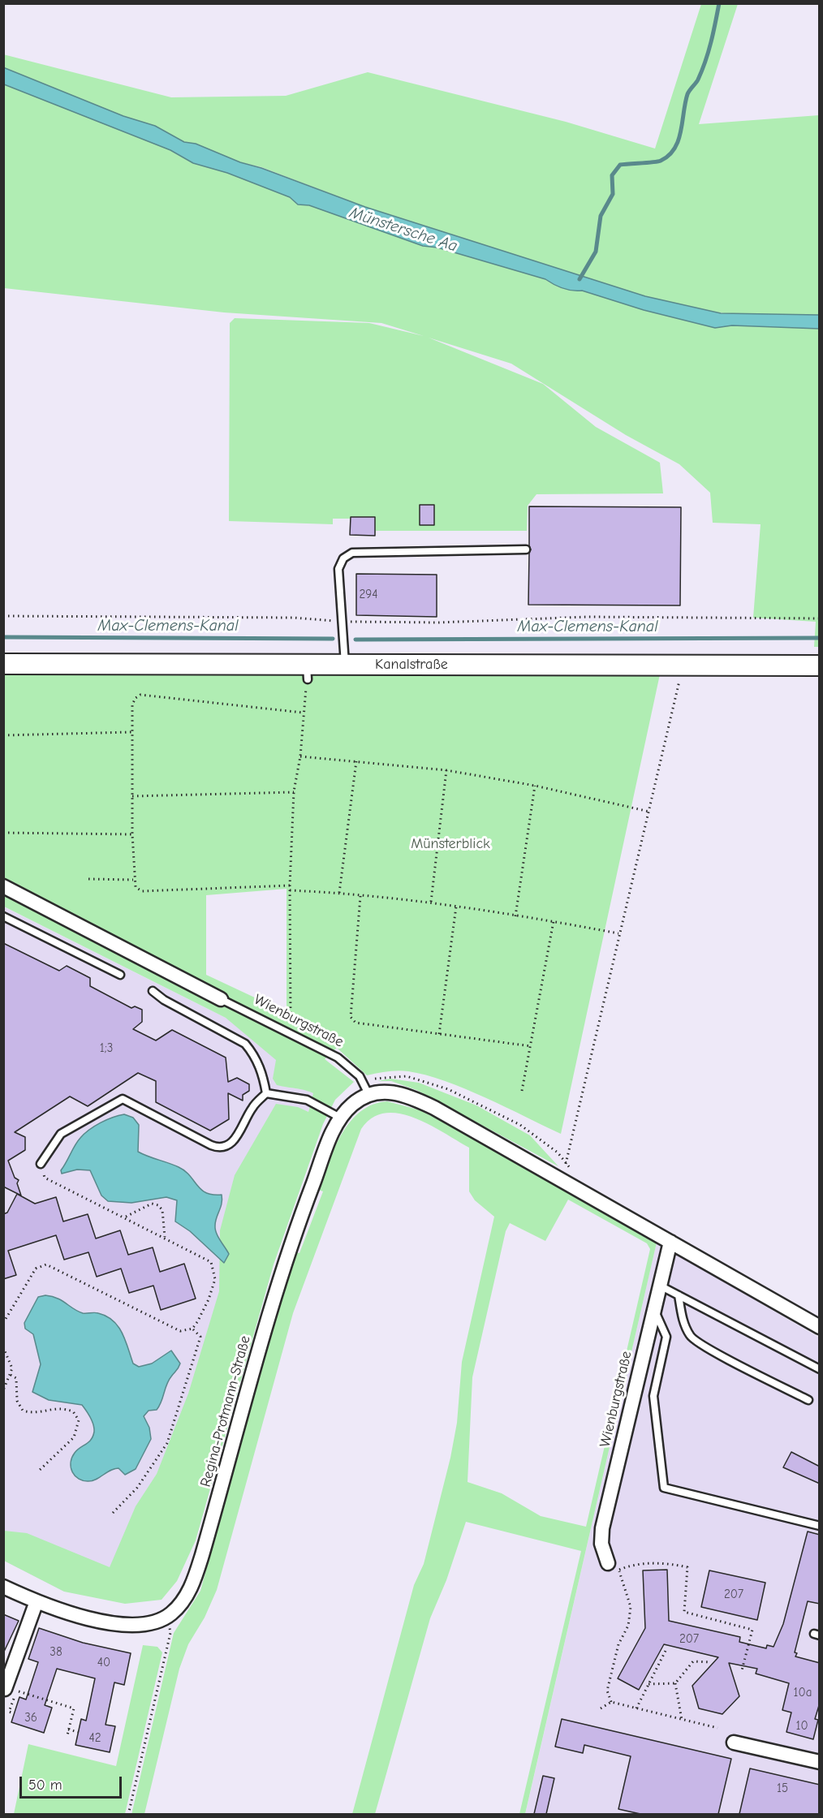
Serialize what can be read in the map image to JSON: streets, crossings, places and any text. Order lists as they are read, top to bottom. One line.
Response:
{"streets":{"main road":["Kanalstraße"],"street":["Wienburgstraße","Regina-Protmann-Straße"]},"crossings":[["Wienburgstraße","Regina-Protmann-Straße"]],"water":["Münstersche Aa","Max-Clemens-Kanal"],"parks":["Münsterblick"],"house_numbers":["294","1;3","207","207","38","40","10a","36","10","42","15"],"scale_bar":"50 m"}
